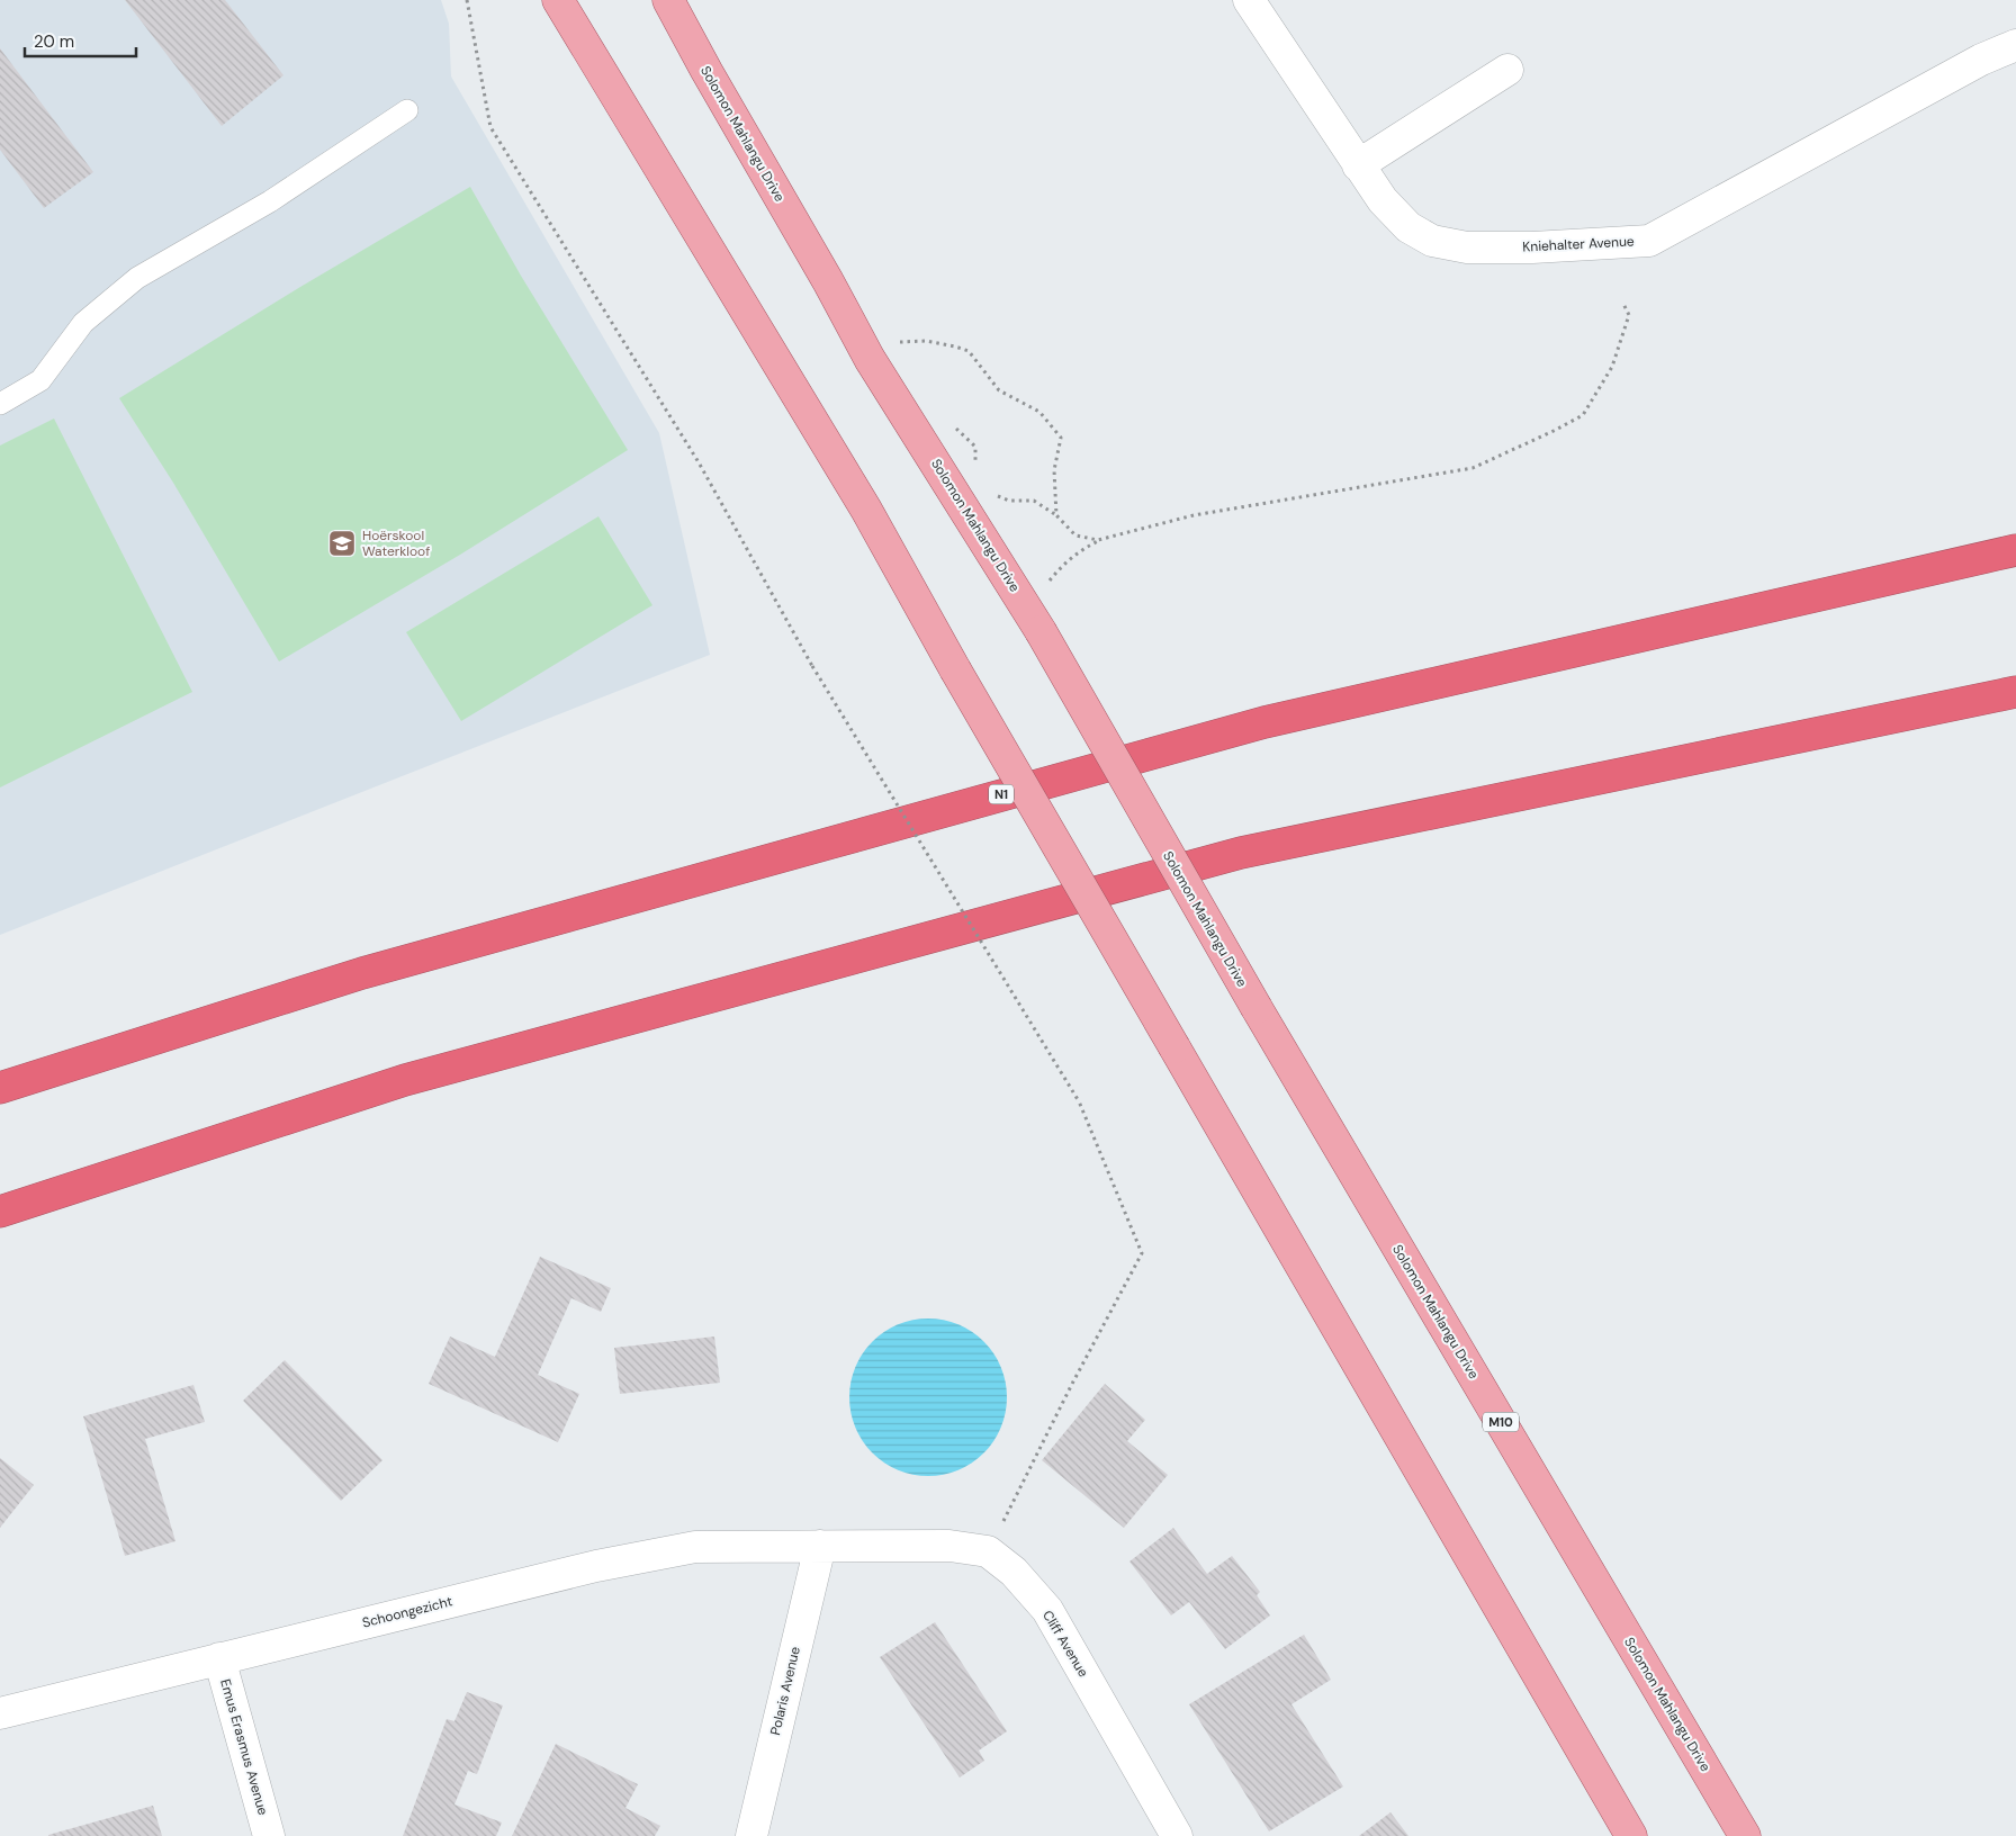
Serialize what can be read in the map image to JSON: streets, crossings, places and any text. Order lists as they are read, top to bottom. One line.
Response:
{"streets":{"highway":["N1"],"main road":["Solomon Mahlangu Drive","M10"],"street":["Kniehalter Avenue","Schoongezicht","Cliff Avenue","Polaris Avenue","Emus Erasmus Avenue"]},"crossings":[["Schoongezicht","Cliff Avenue"],["Schoongezicht","Polaris Avenue"],["Schoongezicht","Emus Erasmus Avenue"],["Cliff Avenue","Polaris Avenue"]],"places":{"school or university":["Hoërskool Waterkloof"]},"scale_bar":"20 m"}
